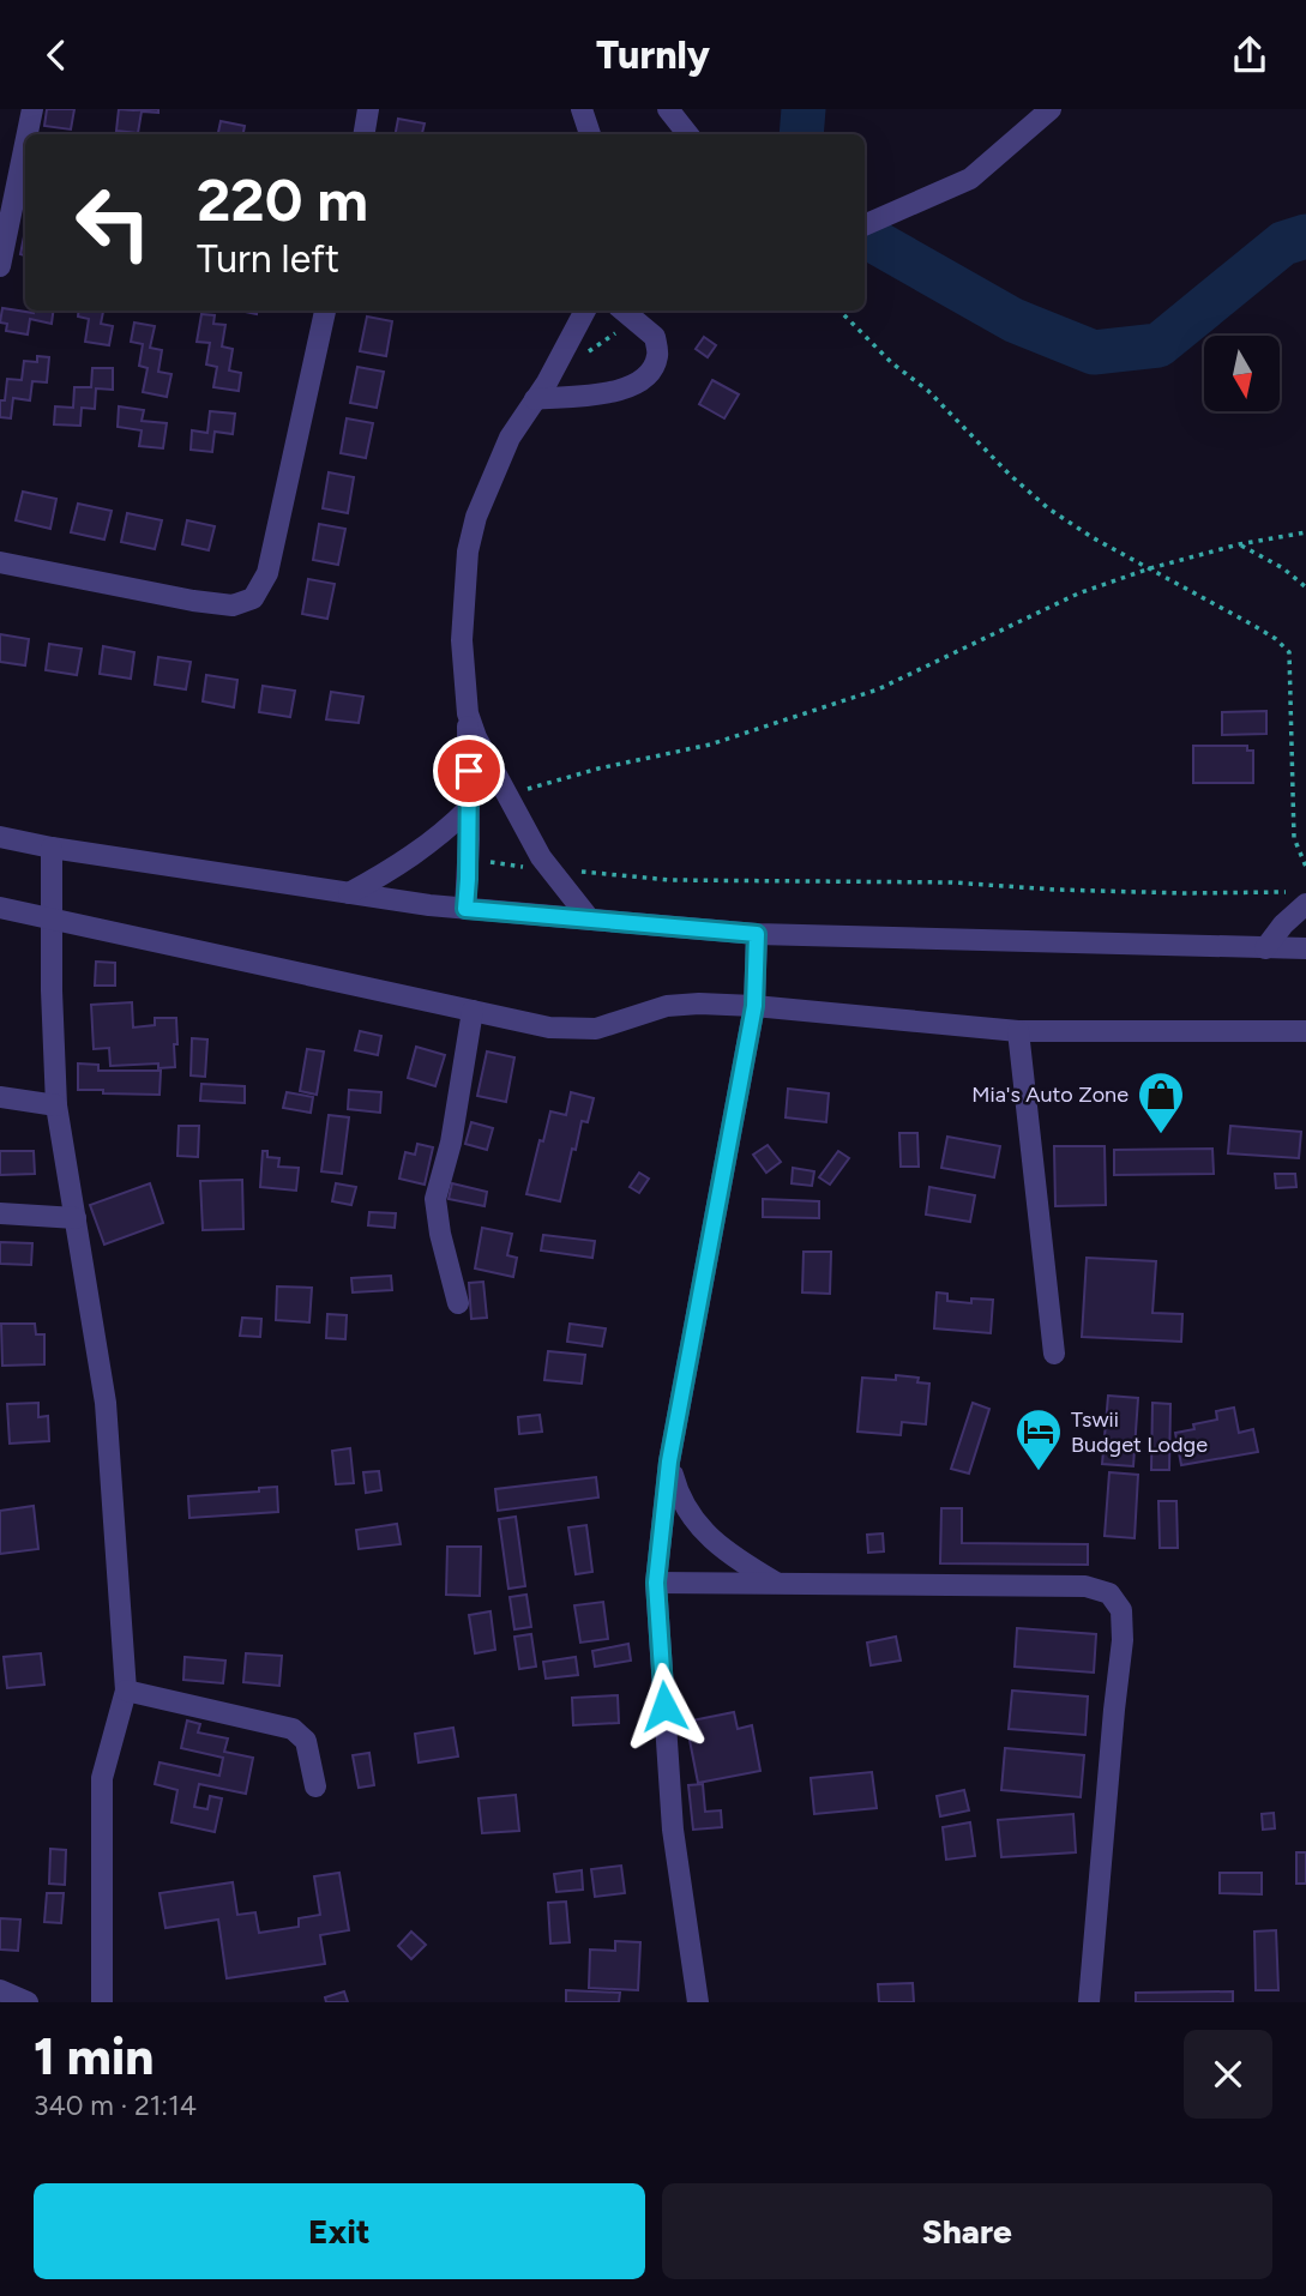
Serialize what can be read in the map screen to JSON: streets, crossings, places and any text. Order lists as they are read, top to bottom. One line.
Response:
{"places":{"shop":["Mia's Auto Zone"],"hotel":["Tswii Budget Lodge"]},"north":"bottom","page":{"header":"Turnly","turn":["220 m","Turn left"],"heading":["1 min","340 m · 21:14"],"buttons":["Exit","Share"]}}
